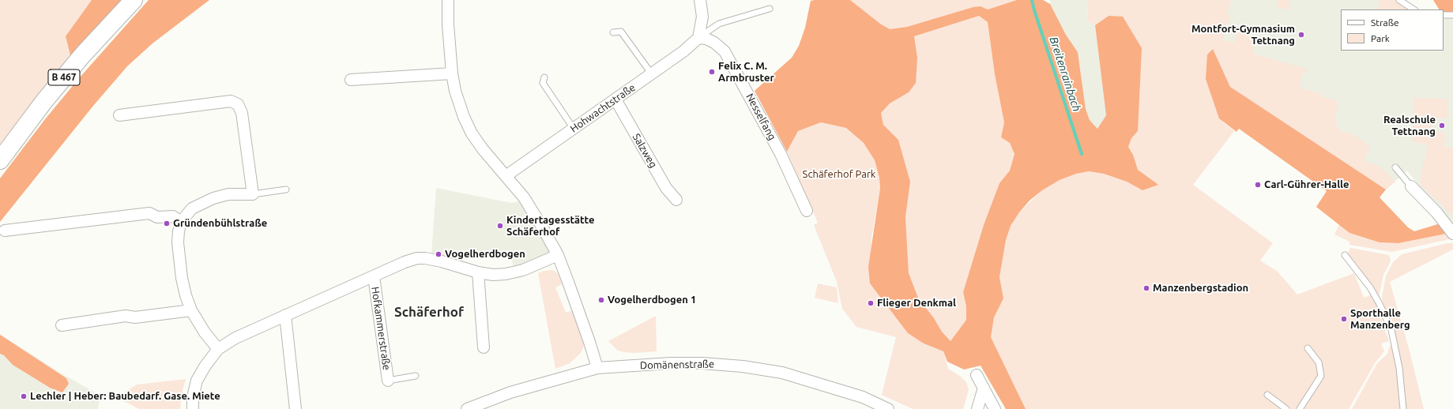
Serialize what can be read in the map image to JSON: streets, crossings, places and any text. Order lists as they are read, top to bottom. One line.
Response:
{"streets":{"main road":["B 467"],"street":["Hohwachtstraße","Nesselfang","Salzweg","Hofkammerstraße","Domänenstraße"]},"crossings":[["Hohwachtstraße","Nesselfang"],["Hohwachtstraße","Salzweg"]],"districts":["Schäferhof"],"water":["Breitenrainbach"],"parks":["Schäferhof Park"],"places":["Montfort-Gymnasium Tettnang","Felix C. M. Armbruster","Realschule Tettnang","Carl-Gührer-Halle","Gründenbühlstraße","Kindertagesstätte Schäferhof","Vogelherdbogen","Manzenbergstadion","Vogelherdbogen 1","Flieger Denkmal","Sporthalle Manzenberg","Lechler | Heber: Baubedarf. Gase. Miete"],"legend":["Straße","Park"]}
